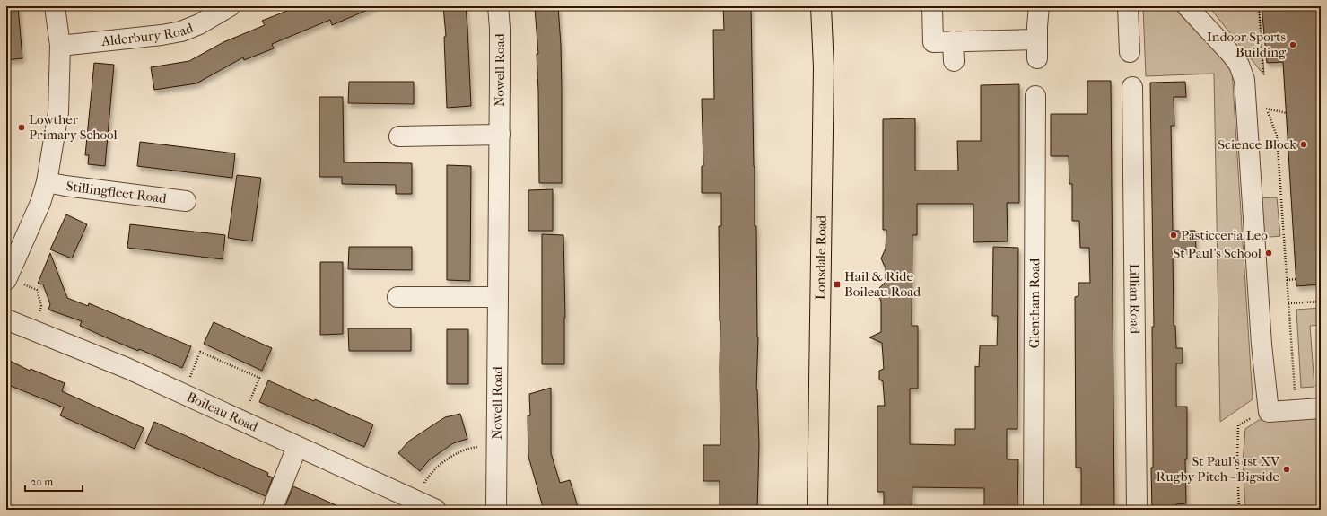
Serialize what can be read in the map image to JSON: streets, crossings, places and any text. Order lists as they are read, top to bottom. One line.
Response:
{"streets":{"main road":["Lonsdale Road"],"street":["Alderbury Road","Nowell Road","Stillingfleet Road","Lillian Road","Glentham Road","Boileau Road"]},"crossings":[["Alderbury Road","Stillingfleet Road"]],"places":{"other":["Indoor Sports Building","Lowther Primary School","Science Block","Pasticceria Leo","St Paul's School","St Paul's 1st XV Rugby Pitch - Bigside"],"transit":["Hail & Ride Boileau Road"]},"scale_bar":"20 m"}
